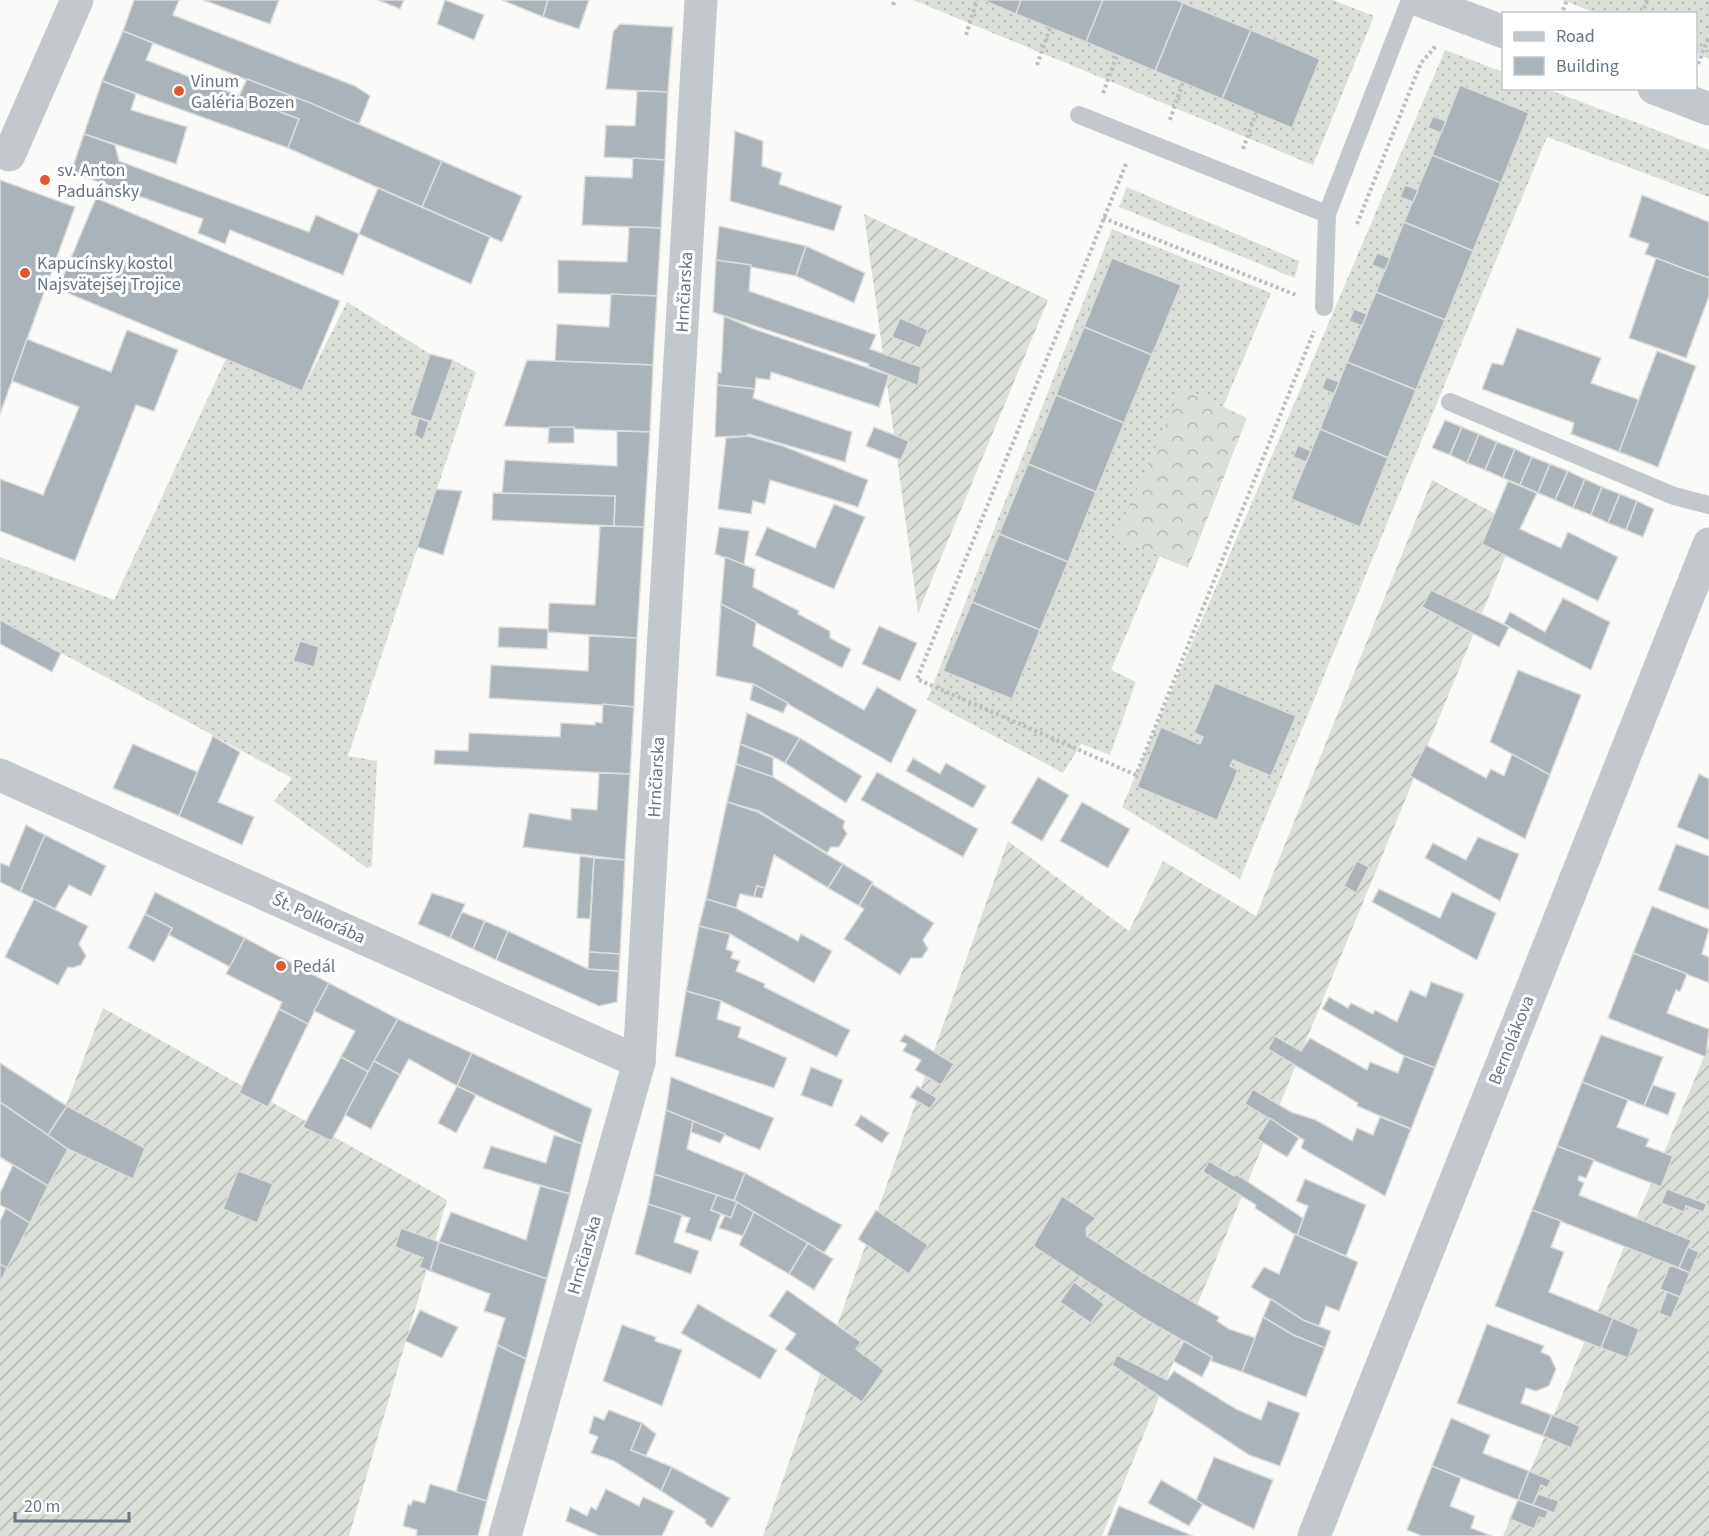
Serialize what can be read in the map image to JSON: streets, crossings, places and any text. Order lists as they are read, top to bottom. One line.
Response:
{"streets":{"street":["Hrnčiarska","Št. Polkorába","Bernolákova"]},"crossings":[["Hrnčiarska","Št. Polkorába"]],"places":["Vinum Galéria Bozen","sv. Anton Paduánsky","Kapucínsky kostol Najsvätejšej Trojice","Pedál"],"legend":["Road","Building"],"scale_bar":"20 m"}
